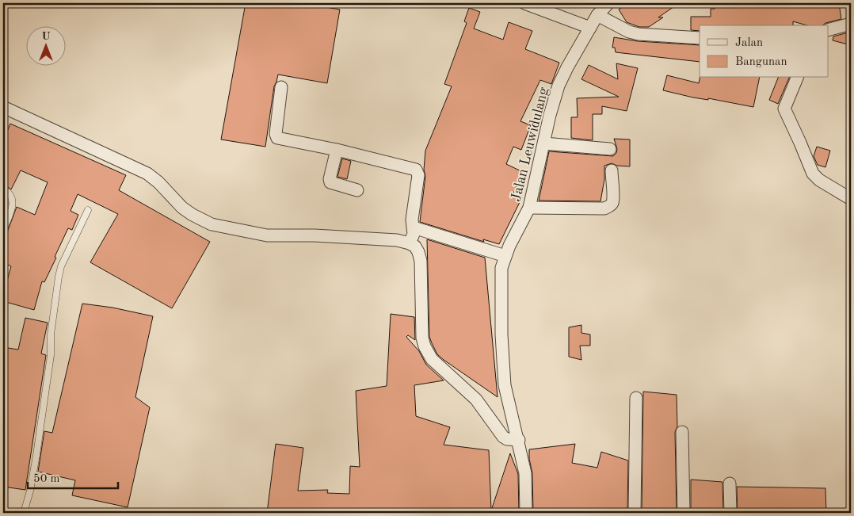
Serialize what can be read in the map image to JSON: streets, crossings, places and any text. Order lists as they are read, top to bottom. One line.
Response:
{"streets":{"street":["Jalan Leuwidulang"]},"legend":["Jalan","Bangunan"],"scale_bar":"50 m","north":"top"}
